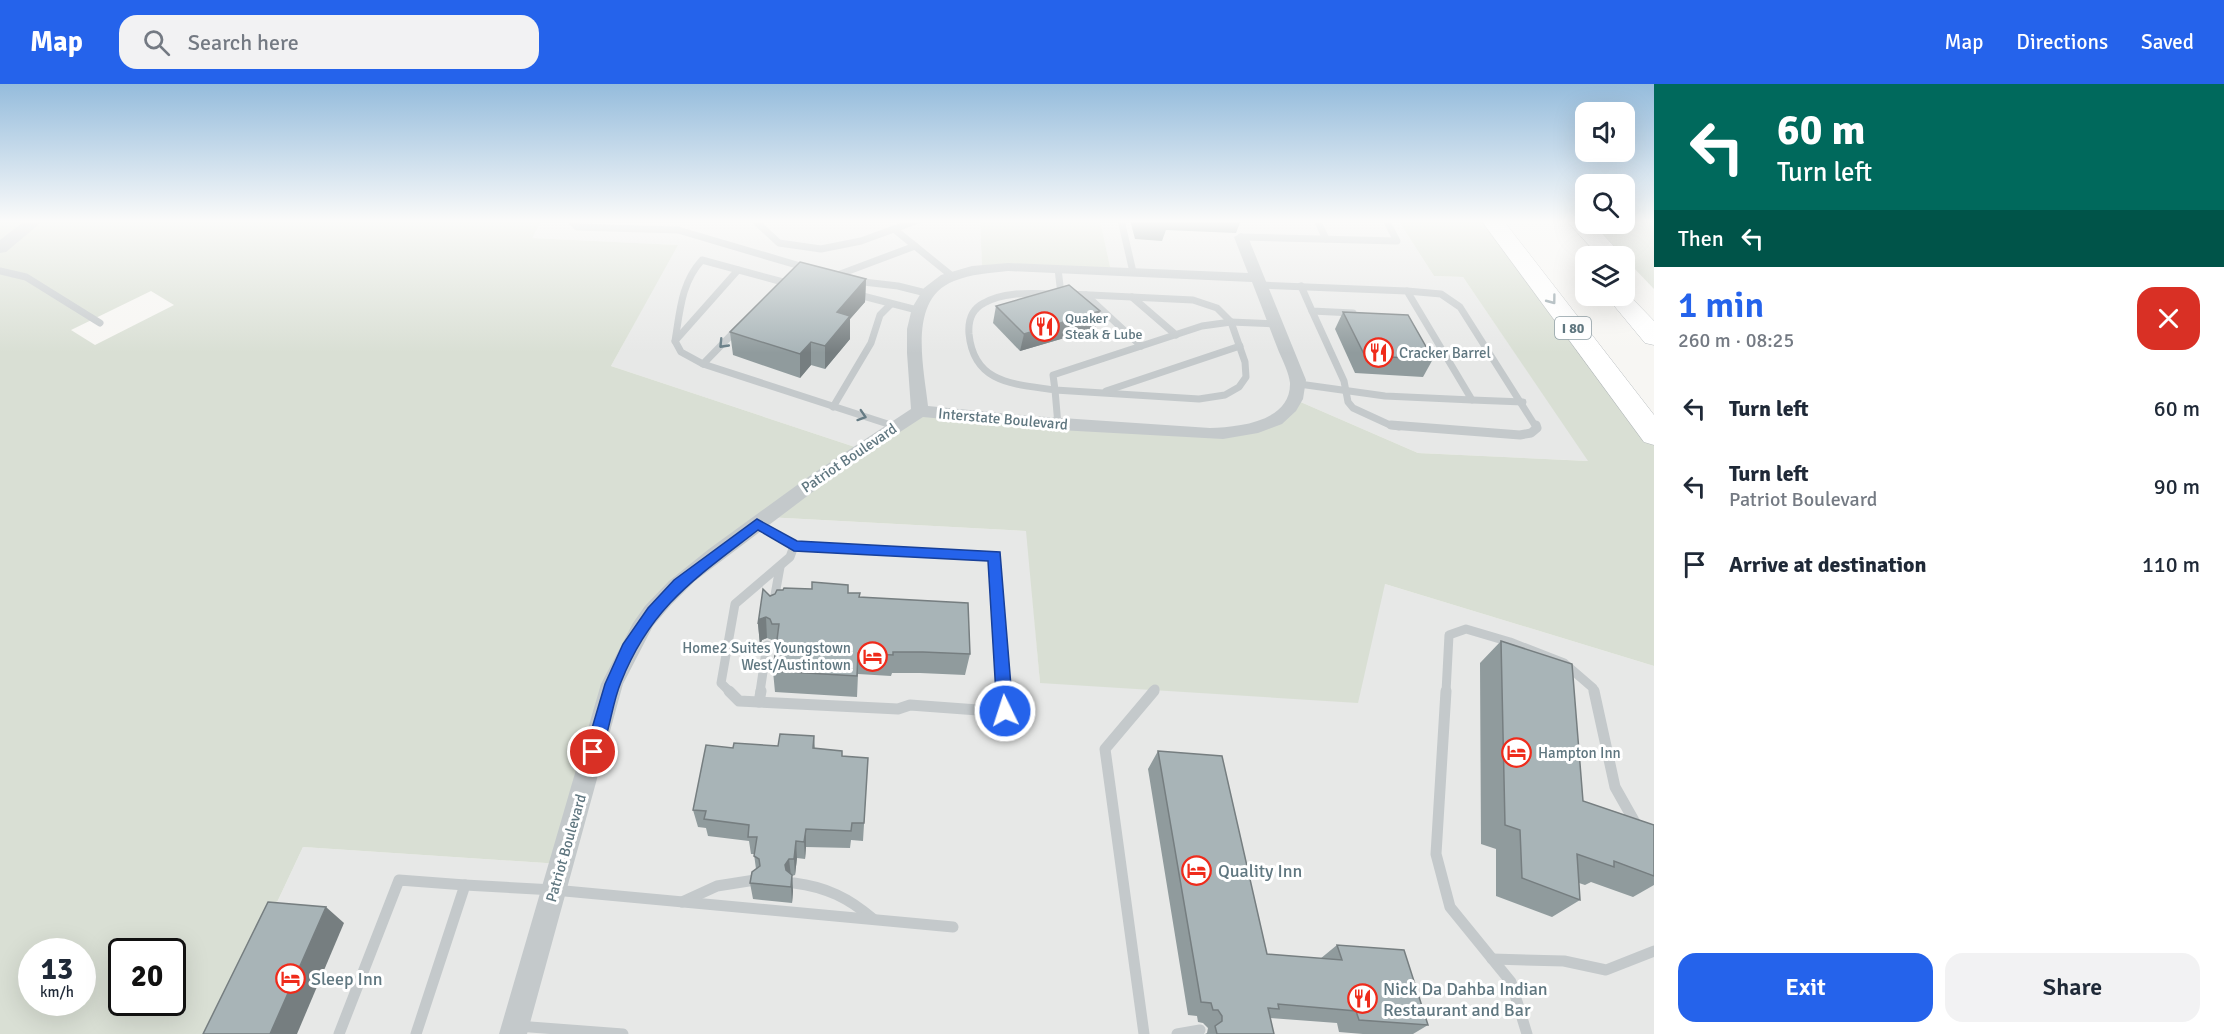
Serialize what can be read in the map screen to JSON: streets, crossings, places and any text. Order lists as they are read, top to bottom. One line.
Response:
{"streets":{"highway":["I 80"],"street":["Interstate Boulevard","Patriot Boulevard"]},"crossings":[["Interstate Boulevard","Patriot Boulevard"]],"places":{"restaurant":["Quaker Steak & Lube","Cracker Barrel","Nick Da Dahba Indian Restaurant and Bar"],"hotel":["Home2 Suites Youngstown West/Austintown","Hampton Inn","Quality Inn","Sleep Inn"]},"page":{"header":"Map","search":"Search here","nav":["Map","Directions","Saved"],"turn":["60 m","Turn left"],"then":"Then","heading":["1 min","260 m · 08:25"],"list":[{"name":"Turn left","value":"60 m"},{"name":"Turn left","note":"Patriot Boulevard","value":"90 m"},{"name":"Arrive at destination","value":"110 m"}],"speed":"13 km/h","limit":"20","buttons":["Exit","Share"]}}
